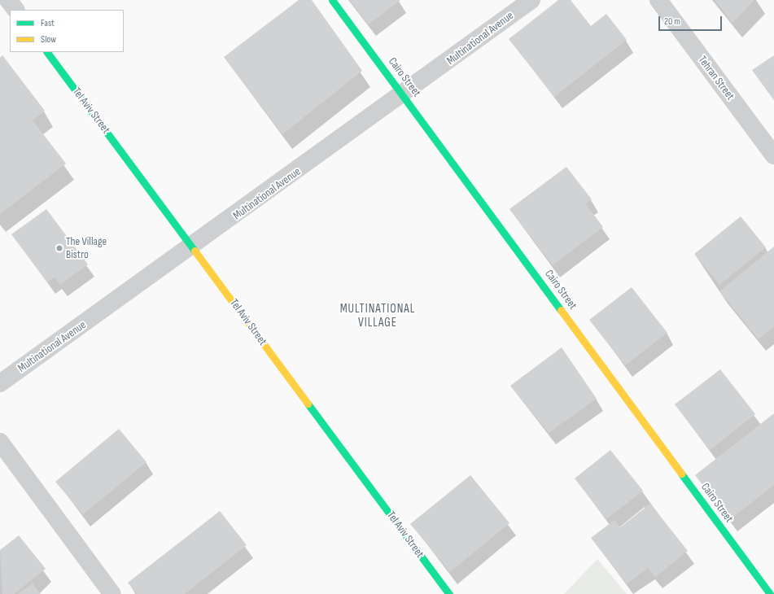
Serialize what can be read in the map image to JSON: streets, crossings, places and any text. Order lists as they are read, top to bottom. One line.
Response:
{"streets":{"street":["Multinational Avenue","Cairo Street","Tehran Street","Tel Aviv Street"]},"crossings":[["Multinational Avenue","Cairo Street"],["Multinational Avenue","Tel Aviv Street"]],"districts":["MULTINATIONAL VILLAGE"],"places":["The Village Bistro"],"legend":["Fast","Slow"],"scale_bar":"20 m"}
